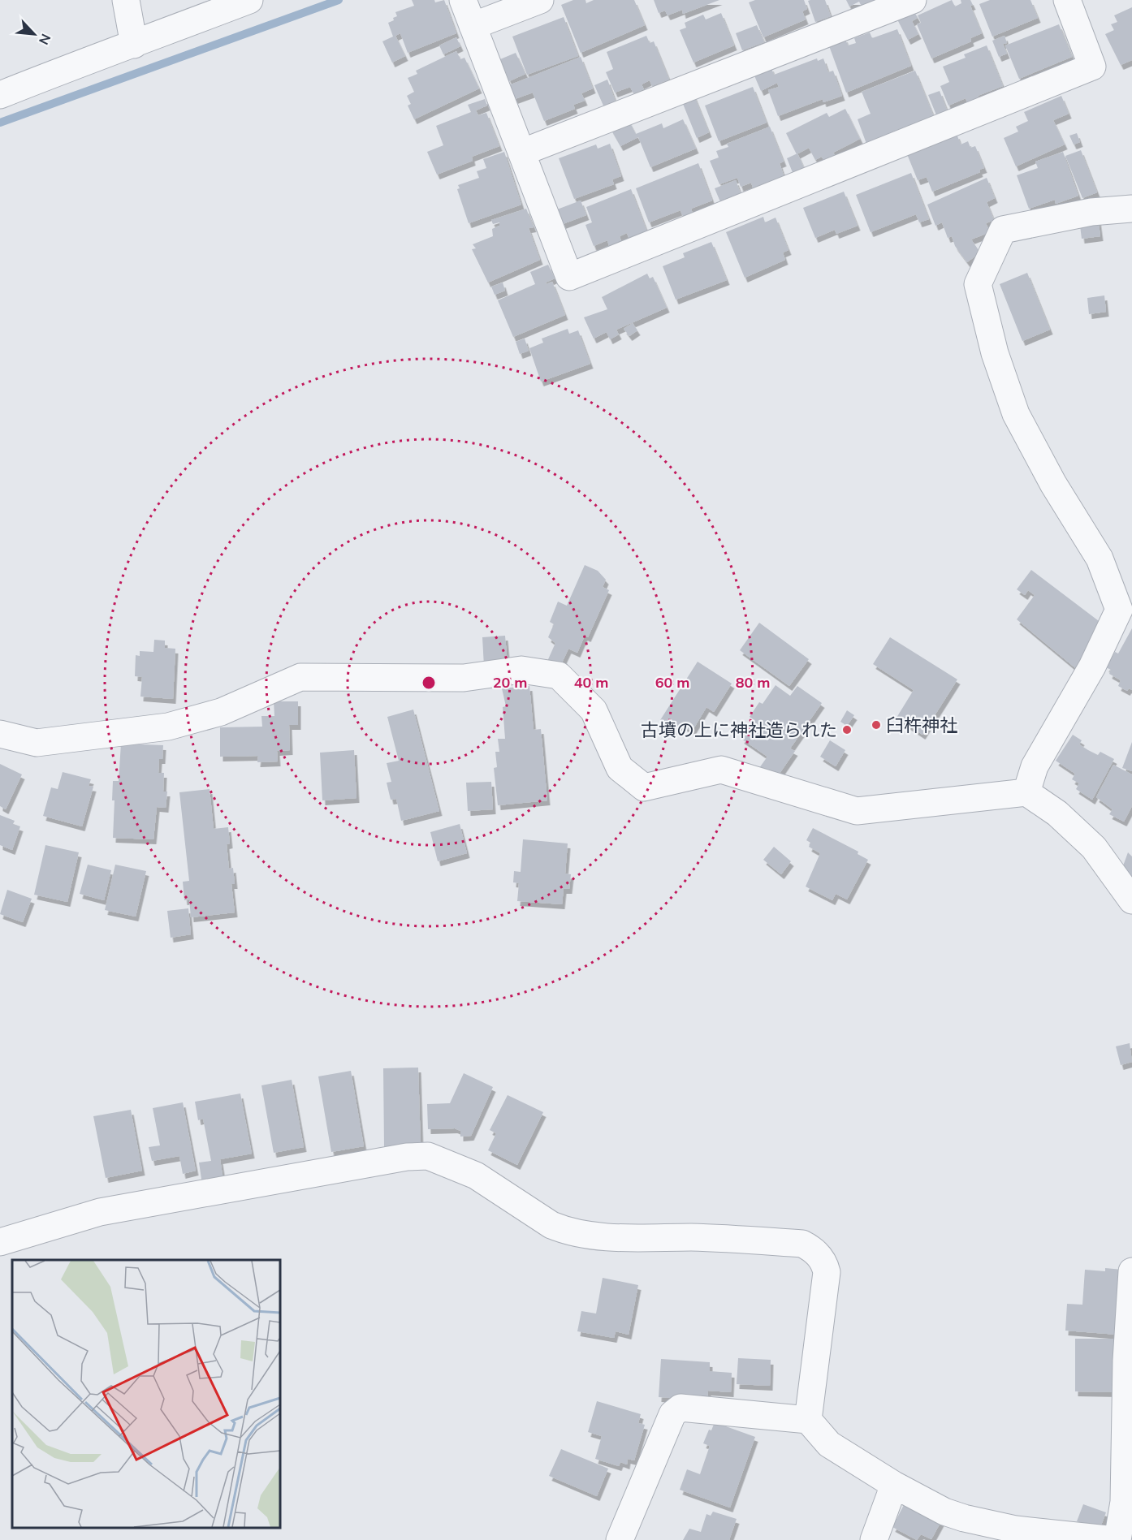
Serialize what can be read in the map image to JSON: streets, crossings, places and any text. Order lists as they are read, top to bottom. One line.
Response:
{"places":["臼杵神社","古墳の上に神社造られた"],"north":"bottom right","rings":["20 m","40 m","60 m","80 m"]}
